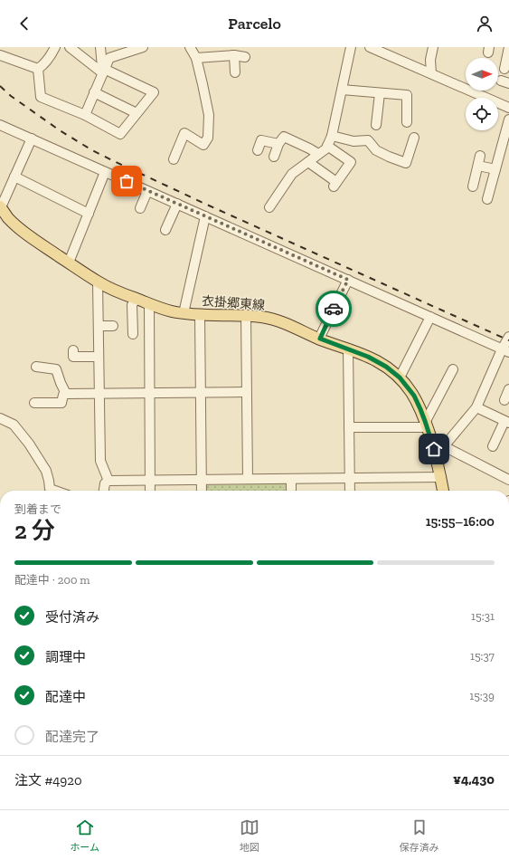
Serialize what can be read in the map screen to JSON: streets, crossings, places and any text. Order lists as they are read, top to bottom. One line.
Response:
{"streets":{"main road":["衣掛郷東線"]},"north":"right","page":{"header":"Parcelo","heading":["2 分","到着まで","15:55–16:00"],"panel":["注文 #4920","¥4,430"],"bar":"配達中 · 200 m","list":[["受付済み","15:31"],["調理中","15:37"],["配達中","15:39"],"配達完了"],"tabs":["ホーム","地図","保存済み"]}}
